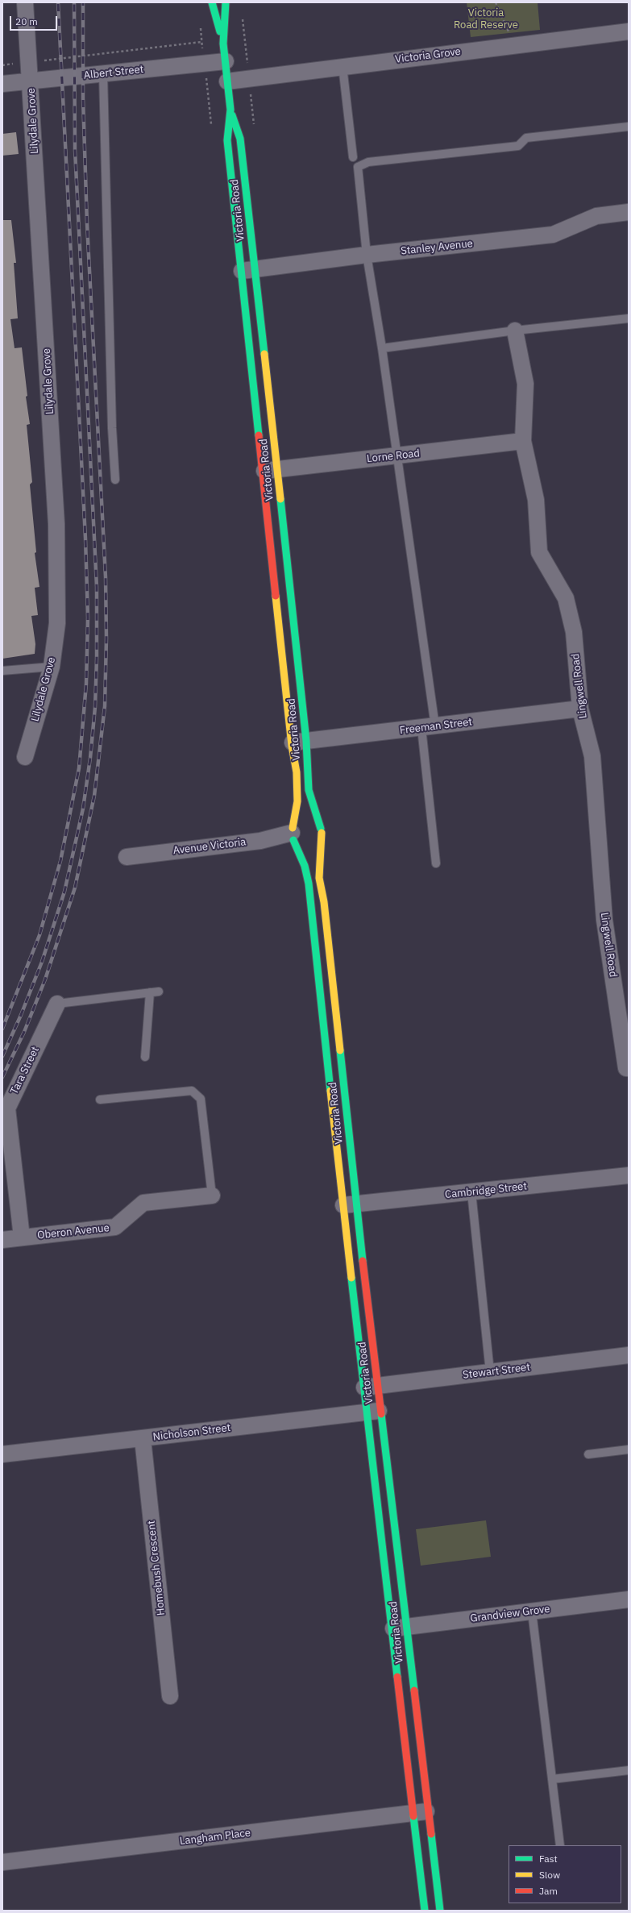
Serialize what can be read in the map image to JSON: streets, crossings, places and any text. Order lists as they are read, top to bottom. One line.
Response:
{"streets":{"street":["Victoria Grove","Albert Street","Lilydale Grove","Victoria Road","Stanley Avenue","Lorne Road","Lingwell Road","Freeman Street","Avenue Victoria","Tara Street","Cambridge Street","Oberon Avenue","Stewart Street","Nicholson Street","Homebush Crescent","Grandview Grove","Langham Place"]},"crossings":[["Victoria Grove","Victoria Road"],["Albert Street","Lilydale Grove"],["Albert Street","Victoria Road"],["Victoria Road","Stanley Avenue"],["Victoria Road","Lorne Road"],["Victoria Road","Freeman Street"],["Victoria Road","Avenue Victoria"],["Victoria Road","Cambridge Street"],["Victoria Road","Stewart Street"],["Victoria Road","Nicholson Street"],["Victoria Road","Grandview Grove"],["Victoria Road","Langham Place"],["Lorne Road","Lingwell Road"],["Lingwell Road","Freeman Street"],["Tara Street","Oberon Avenue"],["Nicholson Street","Homebush Crescent"]],"parks":["Victoria Road Reserve"],"legend":["Fast","Slow","Jam"],"scale_bar":"20 m"}
